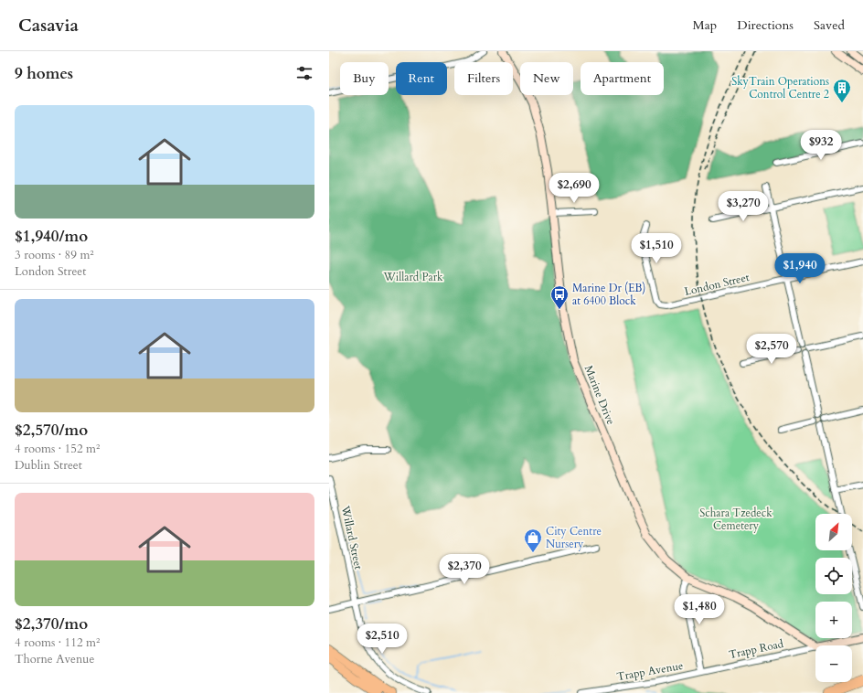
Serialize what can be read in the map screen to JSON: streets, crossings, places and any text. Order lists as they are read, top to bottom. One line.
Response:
{"streets":{"street":["London Street","Marine Drive","Willard Street","Trapp Road","Trapp Avenue"]},"crossings":[["Trapp Road","Trapp Avenue"]],"parks":["Willard Park","Schara Tzedeck Cemetery"],"places":{"building":["SkyTrain Operations Control Centre 2"],"bus stop":["Marine Dr (EB) at 6400 Block"],"shop":["City Centre Nursery"]},"north":"top right","page":{"header":"Casavia","nav":["Map","Directions","Saved"],"heading":"9 homes","chip":["Buy","Rent","Filters","New","Apartment"],"list":[{"name":"$1,940/mo","note":"3 rooms · 89 m² · London Street"},{"name":"$2,570/mo","note":"4 rooms · 152 m² · Dublin Street"},{"name":"$2,370/mo","note":"4 rooms · 112 m² · Thorne Avenue"}],"price":["$932","$2,690","$3,270","$1,510","$1,940","$2,570","$2,370","$1,480","$2,510"],"map_buttons":["+","−"]}}
